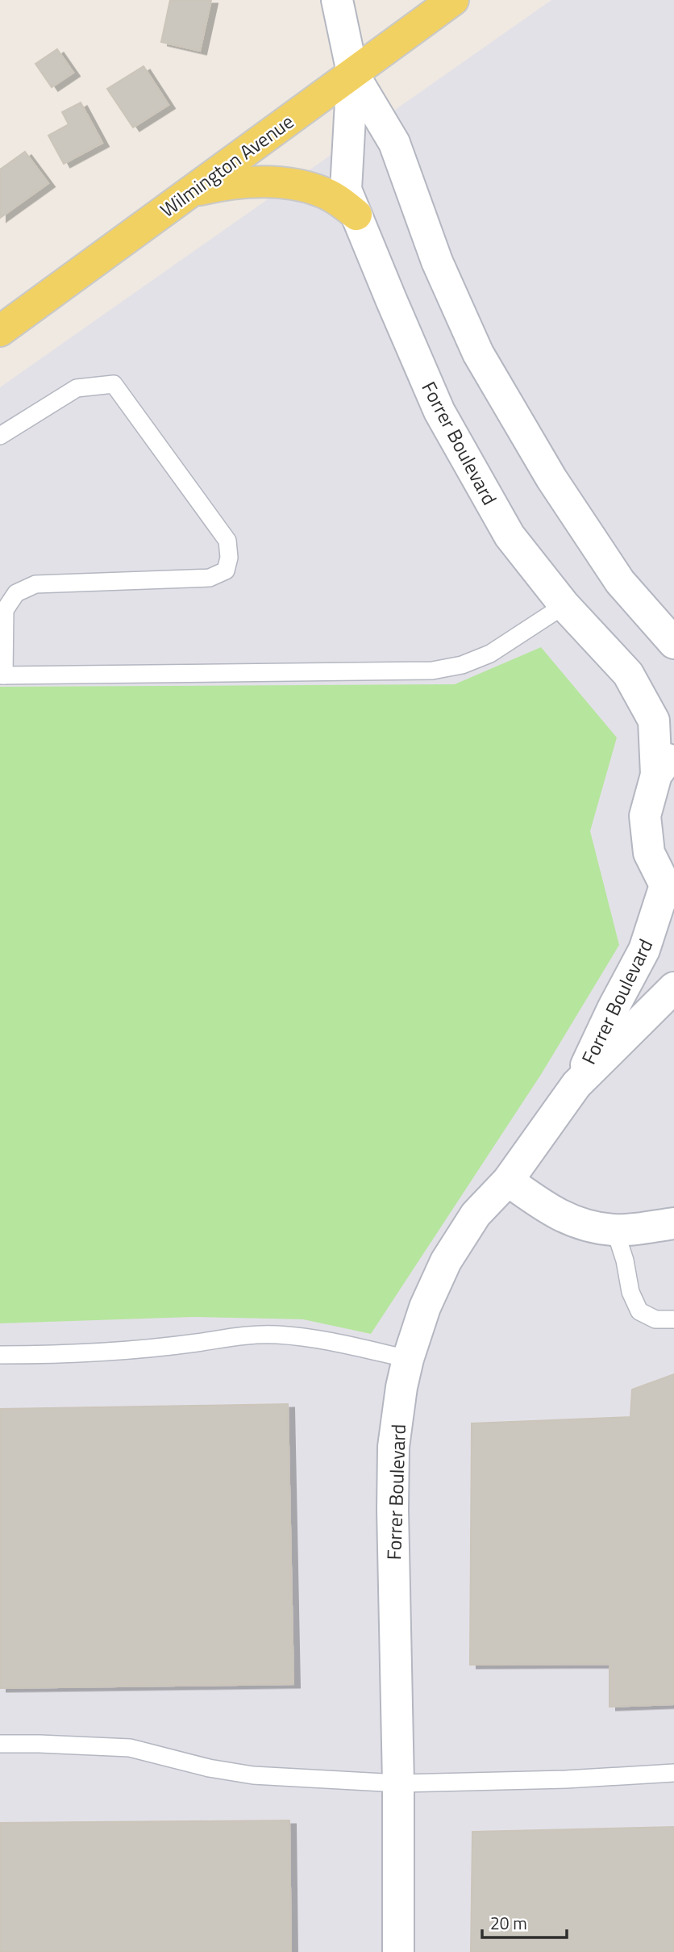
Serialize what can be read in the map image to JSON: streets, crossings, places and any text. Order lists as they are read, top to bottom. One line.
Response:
{"streets":{"main road":["Wilmington Avenue"],"street":["Forrer Boulevard"]},"crossings":[["Wilmington Avenue","Forrer Boulevard"]],"scale_bar":"20 m"}
